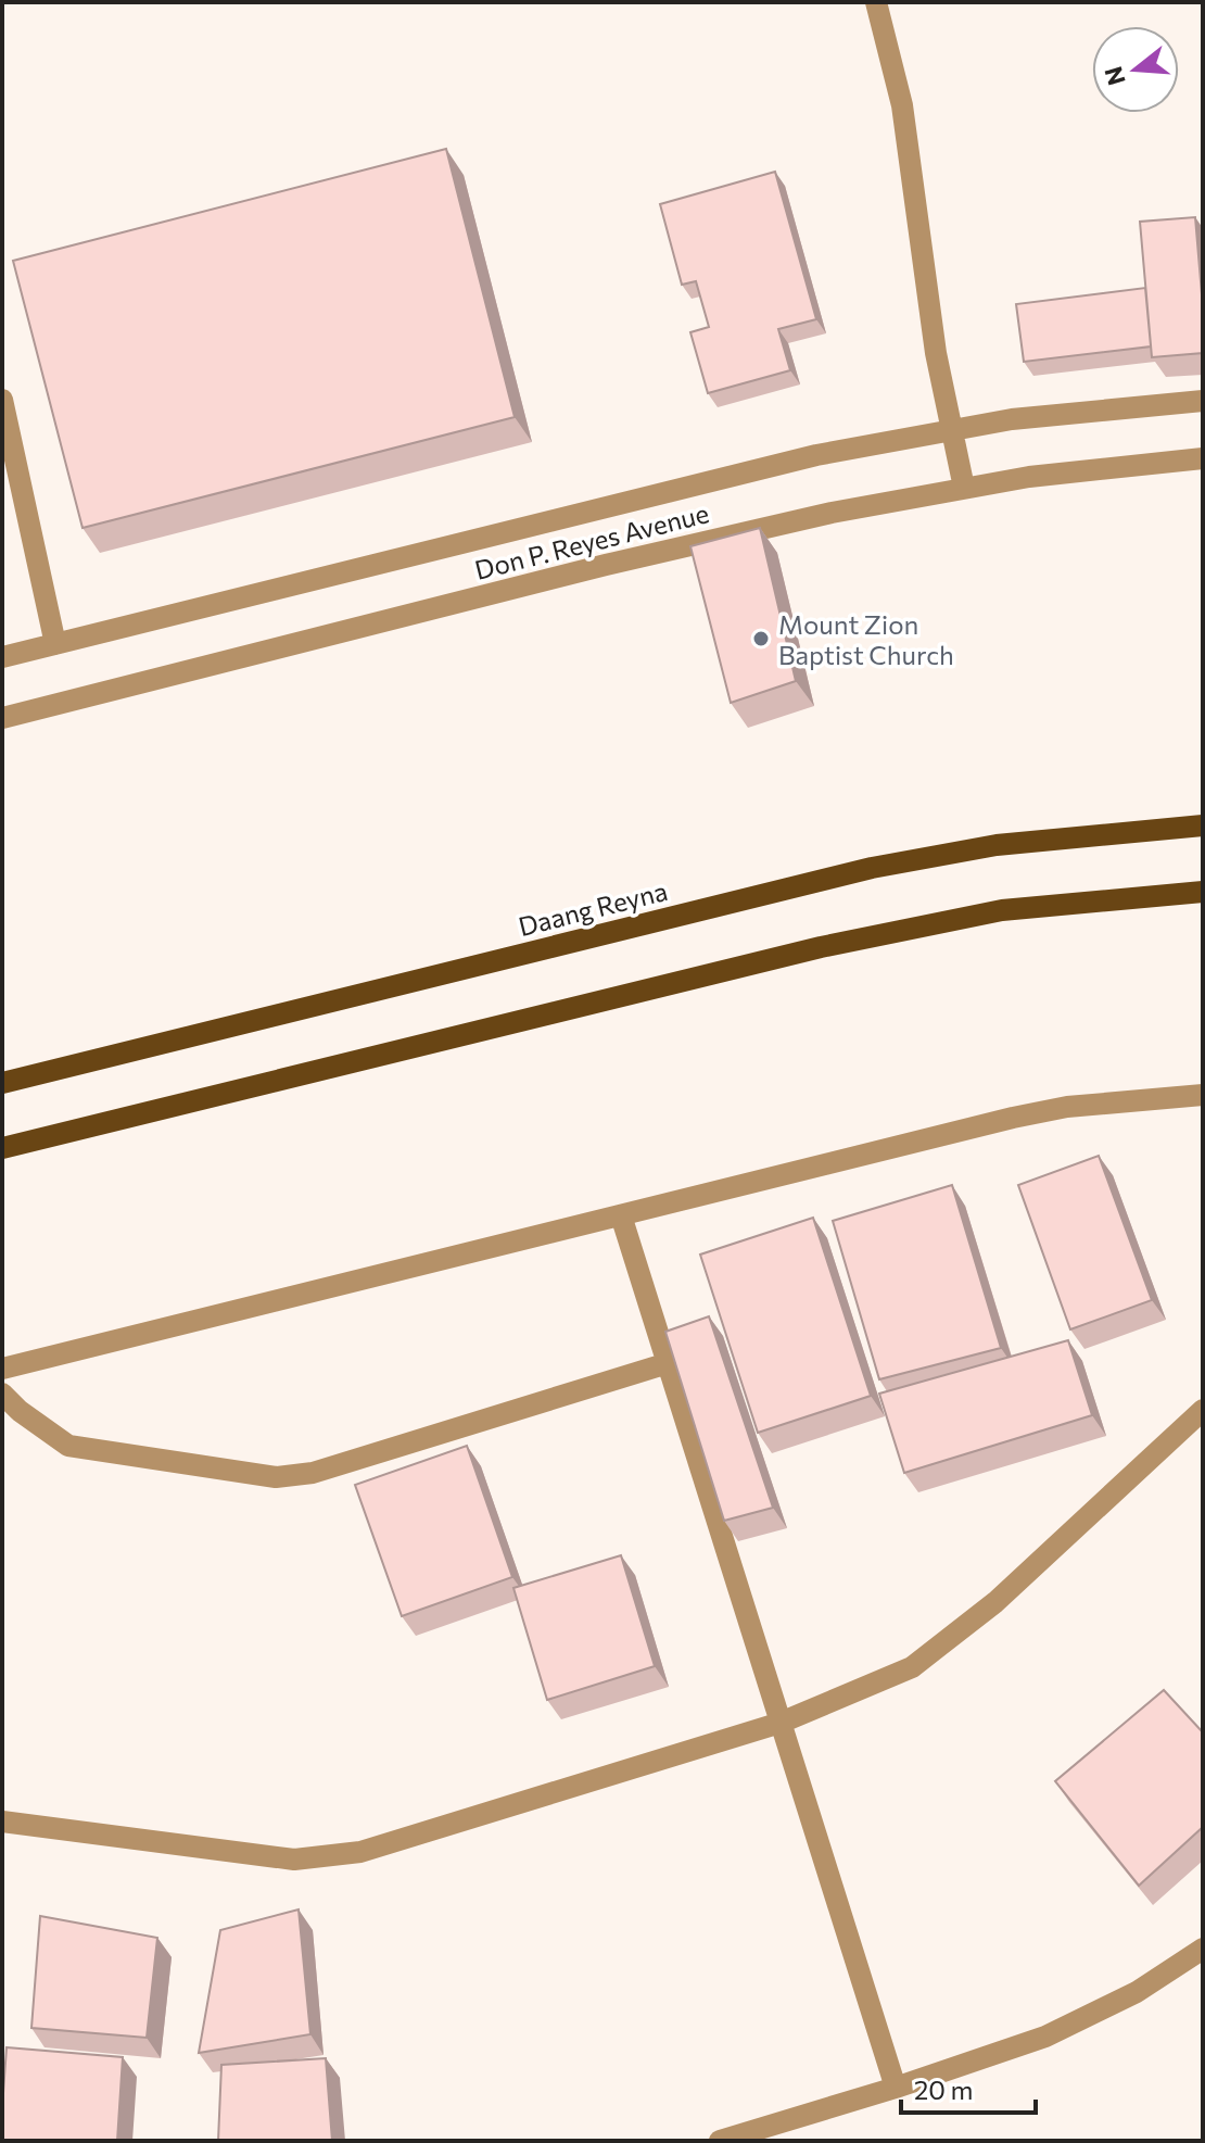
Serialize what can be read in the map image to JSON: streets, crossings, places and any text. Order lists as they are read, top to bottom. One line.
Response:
{"streets":{"main road":["Daang Reyna"],"street":["Don P. Reyes Avenue"]},"places":["Mount Zion Baptist Church"],"scale_bar":"20 m","north":"left"}
